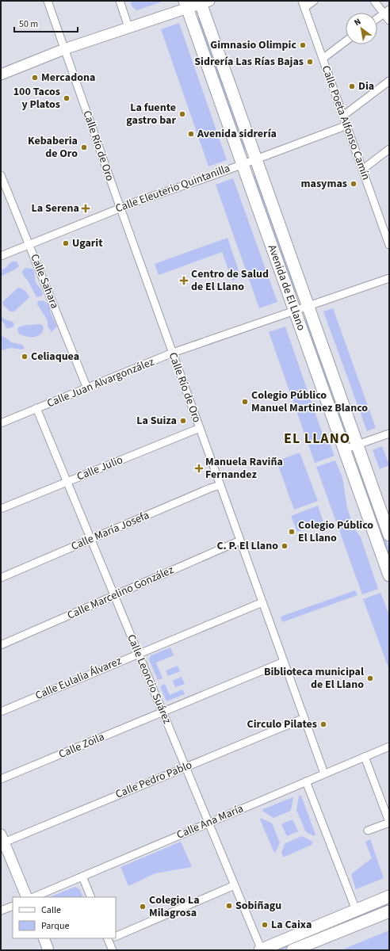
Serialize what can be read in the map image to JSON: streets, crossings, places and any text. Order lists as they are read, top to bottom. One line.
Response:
{"streets":{"main road":["Avenida de El Llano"],"street":["Calle Poeta Alfonso Camín","Calle Río de Oro","Calle Eleuterio Quintanilla","Calle Sahara","Calle Juan Alvargonzález","Calle Julio","Calle María Josefa","Calle Marcelino González","Calle Eulalia Álvarez","Calle Leoncio Suárez","Calle Zoila","Calle Pedro Pablo","Calle Ana María"]},"crossings":[["Calle Poeta Alfonso Camín","Calle Eleuterio Quintanilla"],["Calle Río de Oro","Calle Eleuterio Quintanilla"],["Calle Río de Oro","Calle Juan Alvargonzález"],["Calle Río de Oro","Calle Julio"],["Calle Río de Oro","Calle María Josefa"],["Calle Río de Oro","Calle Marcelino González"],["Calle Río de Oro","Calle Eulalia Álvarez"],["Calle Río de Oro","Calle Zoila"],["Calle Río de Oro","Calle Pedro Pablo"],["Calle Río de Oro","Calle Ana María"],["Calle Eleuterio Quintanilla","Calle Sahara"],["Calle Eleuterio Quintanilla","Avenida de El Llano"],["Calle Sahara","Calle Juan Alvargonzález"],["Avenida de El Llano","Calle Juan Alvargonzález"],["Calle Juan Alvargonzález","Calle Leoncio Suárez"],["Calle Julio","Calle Leoncio Suárez"],["Calle María Josefa","Calle Leoncio Suárez"],["Calle Marcelino González","Calle Leoncio Suárez"],["Calle Eulalia Álvarez","Calle Leoncio Suárez"],["Calle Leoncio Suárez","Calle Zoila"],["Calle Leoncio Suárez","Calle Pedro Pablo"],["Calle Leoncio Suárez","Calle Ana María"]],"districts":["EL LLANO"],"places":{"other":["Gimnasio Olimpic","Sidrería Las Rías Bajas","Mercadona","Dia","100 Tacos y Platos","La fuente gastro bar","Avenida sidrería","Kebaberia de Oro","masymas","Ugarit","Celiaquea","Colegio Público Manuel Martinez Blanco","La Suiza","Colegio Público El Llano","C. P. El Llano","Biblioteca municipal de El Llano","Circulo Pilates","Sobiñagu","Colegio La Milagrosa","La Caixa"],"health":["La Serena","Centro de Salud de El Llano","Manuela Raviña Fernandez"]},"legend":["Calle","Parque"],"scale_bar":"50 m","north":"top left"}
